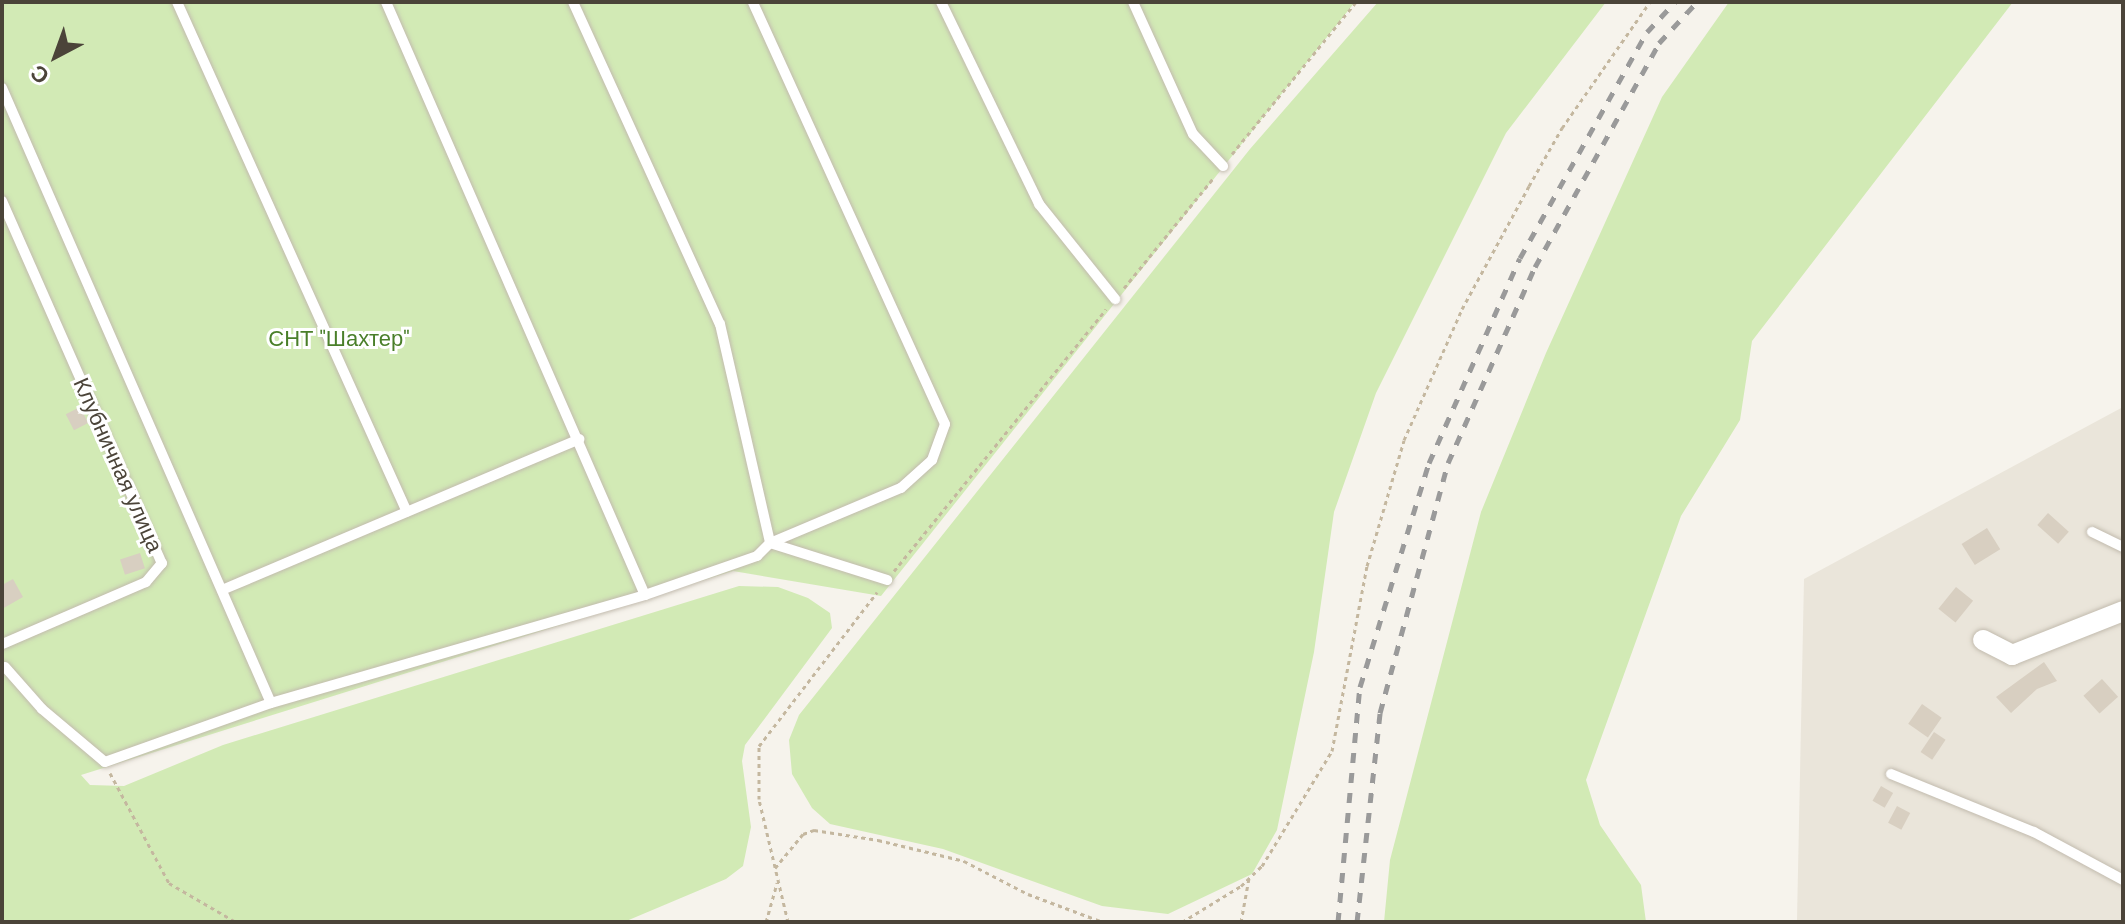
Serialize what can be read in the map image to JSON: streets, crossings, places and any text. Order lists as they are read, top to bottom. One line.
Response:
{"streets":{"lane":["Клубничная улица"]},"parks":["СНТ \"Шахтер\""],"north":"bottom left"}
